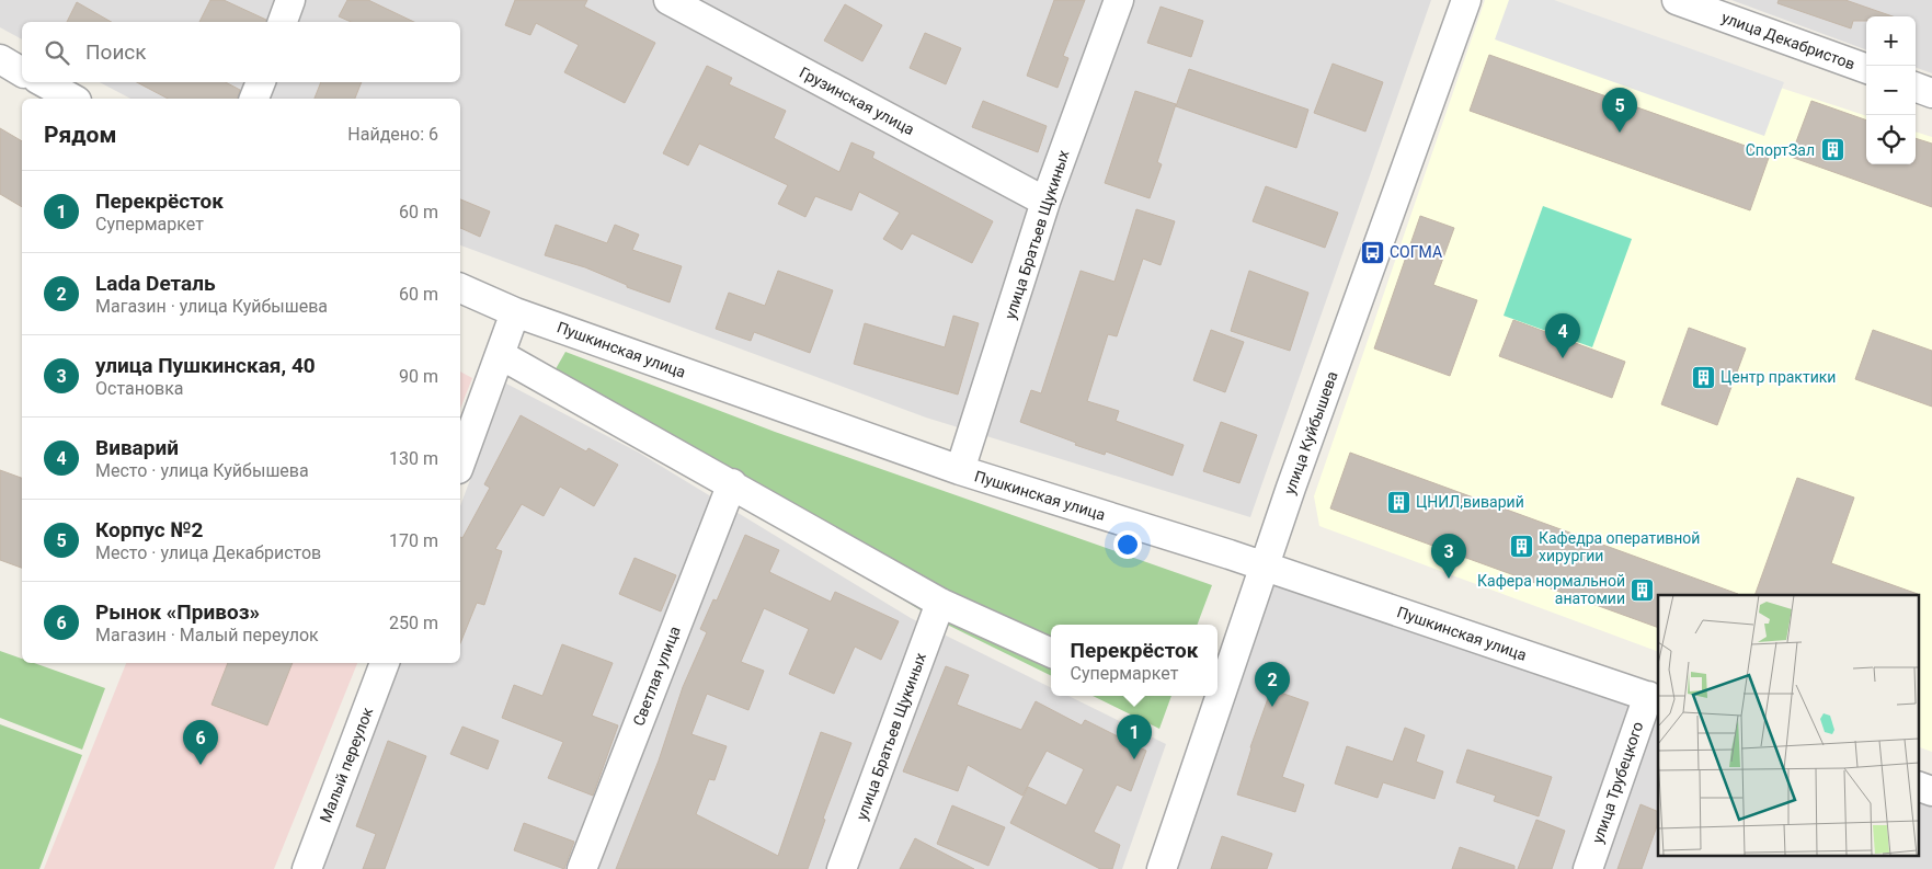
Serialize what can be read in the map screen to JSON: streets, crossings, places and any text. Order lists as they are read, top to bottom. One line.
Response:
{"streets":{"street":["улица Декабристов","Грузинская улица","улица Братьев Щукиных","Пушкинская улица","улица Куйбышева","Светлая улица","Малый переулок","улица Трубецкого"]},"crossings":[["Грузинская улица","улица Братьев Щукиных"],["улица Братьев Щукиных","Пушкинская улица"],["Пушкинская улица","улица Куйбышева"],["Пушкинская улица","улица Трубецкого"]],"places":{"building":["СпортЗал","Центр практики","ЦНИЛ,виварий","Кафедра оперативной хирургии","Кафера нормальной анатомии"],"bus stop":["СОГМА"]},"page":{"map_buttons":["+","−"],"search":"Поиск","pins":["5","4","3","2","1","6"],"heading":["Рядом","Найдено: 6"],"list":[{"mark":"1","name":"Перекрёсток","note":"Супермаркет","value":"60 m"},{"mark":"2","name":"Lada Dеталь","note":"Магазин · улица Куйбышева","value":"60 m"},{"mark":"3","name":"улица Пушкинская, 40","note":"Остановка","value":"90 m"},{"mark":"4","name":"Виварий","note":"Место · улица Куйбышева","value":"130 m"},{"mark":"5","name":"Корпус №2","note":"Место · улица Декабристов","value":"170 m"},{"mark":"6","name":"Рынок «Привоз»","note":"Магазин · Малый переулок","value":"250 m"}],"popup":["Перекрёсток","Супермаркет"]}}
